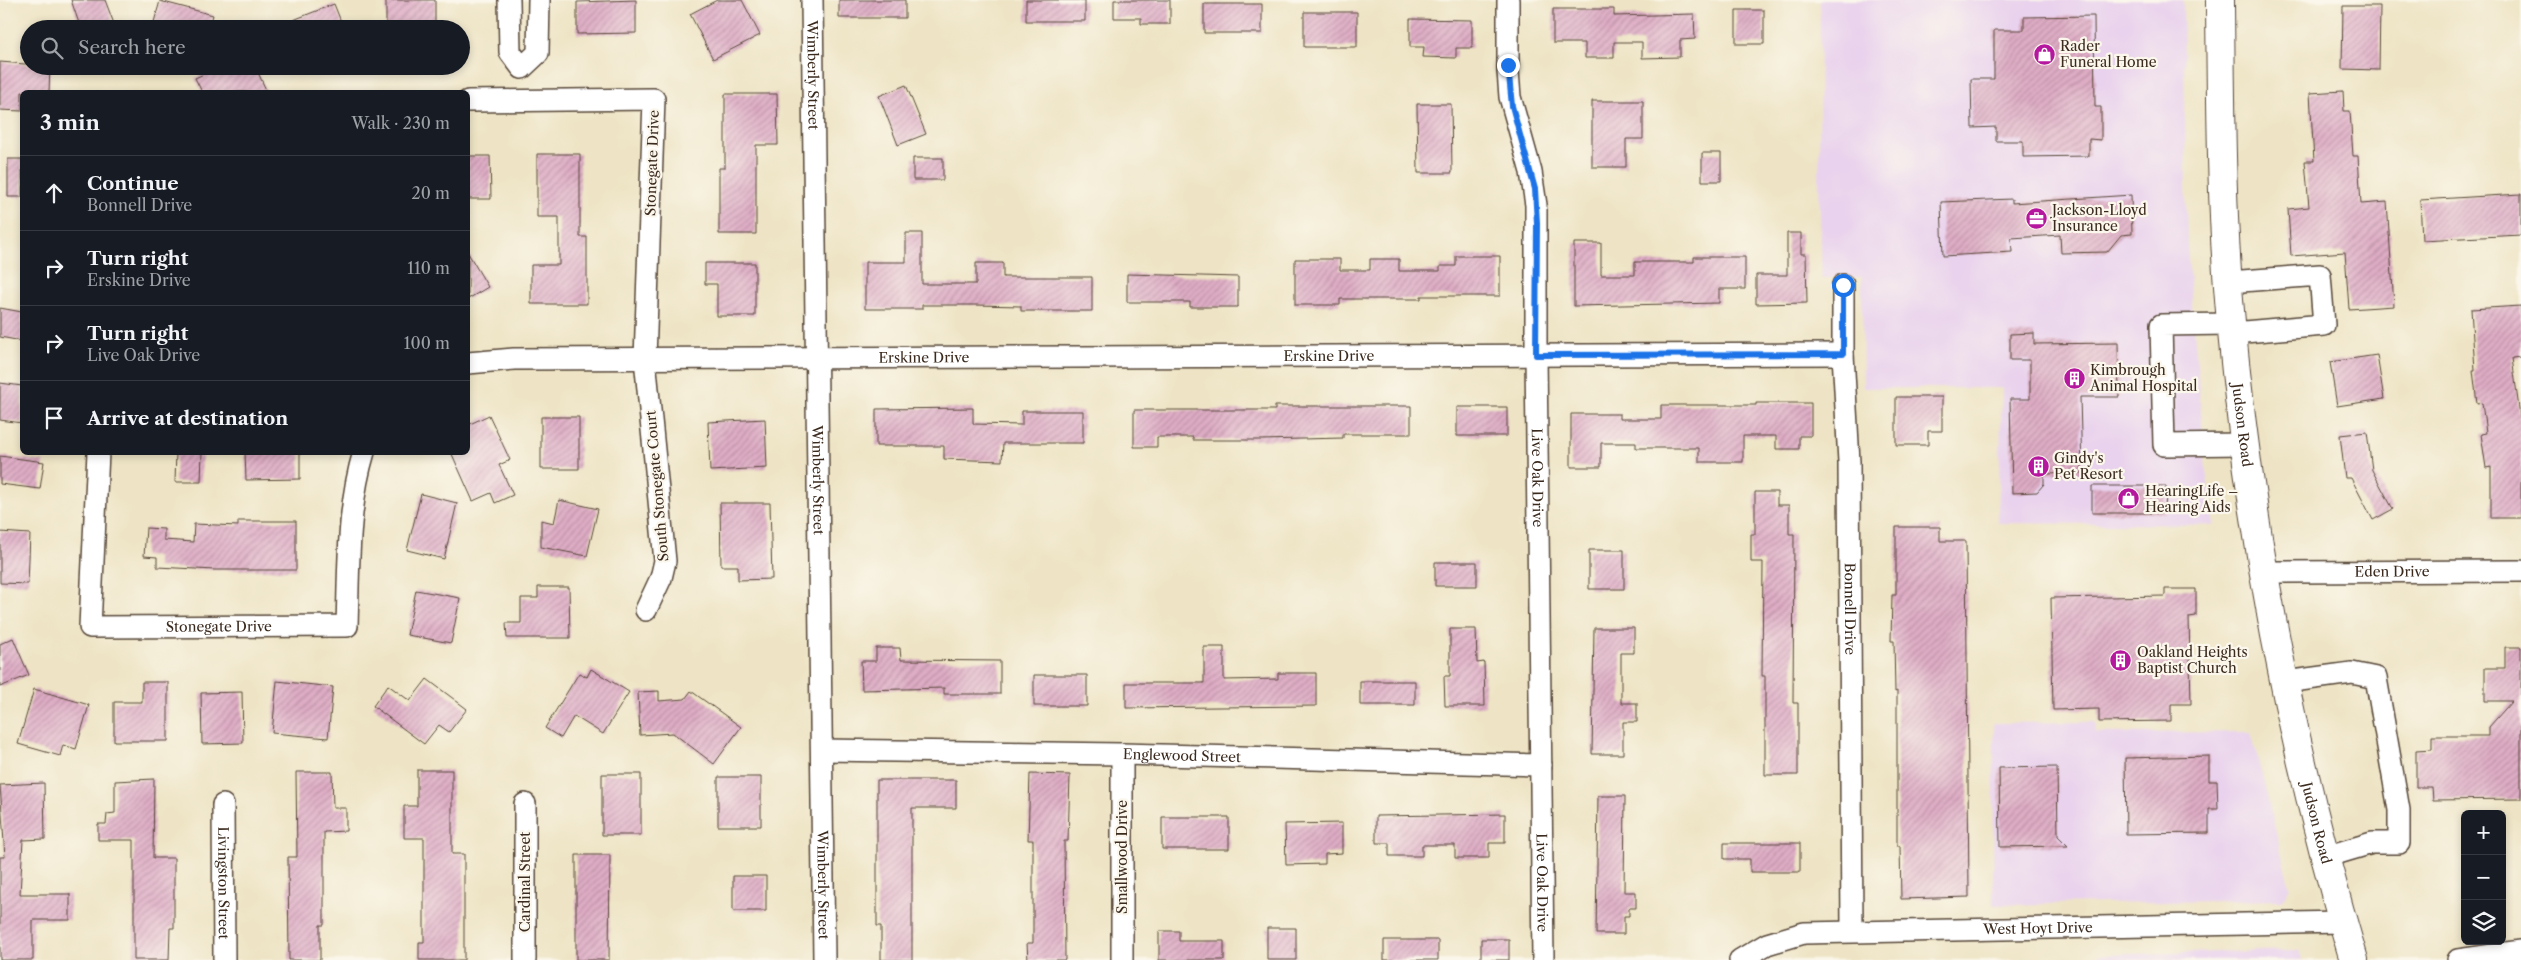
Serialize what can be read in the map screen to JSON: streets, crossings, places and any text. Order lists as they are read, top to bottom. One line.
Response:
{"streets":{"main road":["Judson Road"],"street":["Wimberly Street","Stonegate Drive","Erskine Drive","Live Oak Drive","South Stonegate Court","Eden Drive","Bonnell Drive","Englewood Street","Smallwood Drive","Livingston Street","Cardinal Street","West Hoyt Drive"]},"crossings":[["Wimberly Street","Erskine Drive"],["Wimberly Street","Englewood Street"],["Stonegate Drive","South Stonegate Court"],["Erskine Drive","Live Oak Drive"],["Erskine Drive","Bonnell Drive"],["Judson Road","Eden Drive"],["Judson Road","West Hoyt Drive"],["Live Oak Drive","Englewood Street"],["Bonnell Drive","West Hoyt Drive"],["Englewood Street","Smallwood Drive"]],"places":{"shop":["Rader Funeral Home","HearingLife – Hearing Aids"],"office":["Jackson-Lloyd Insurance"],"building":["Kimbrough Animal Hospital","Gindy's Pet Resort","Oakland Heights Baptist Church"]},"page":{"search":"Search here","heading":["3 min","Walk · 230 m"],"list":[["Continue","Bonnell Drive","20 m"],["Turn right","Erskine Drive","110 m"],["Turn right","Live Oak Drive","100 m"],"Arrive at destination"],"map_buttons":["+","−"]}}
